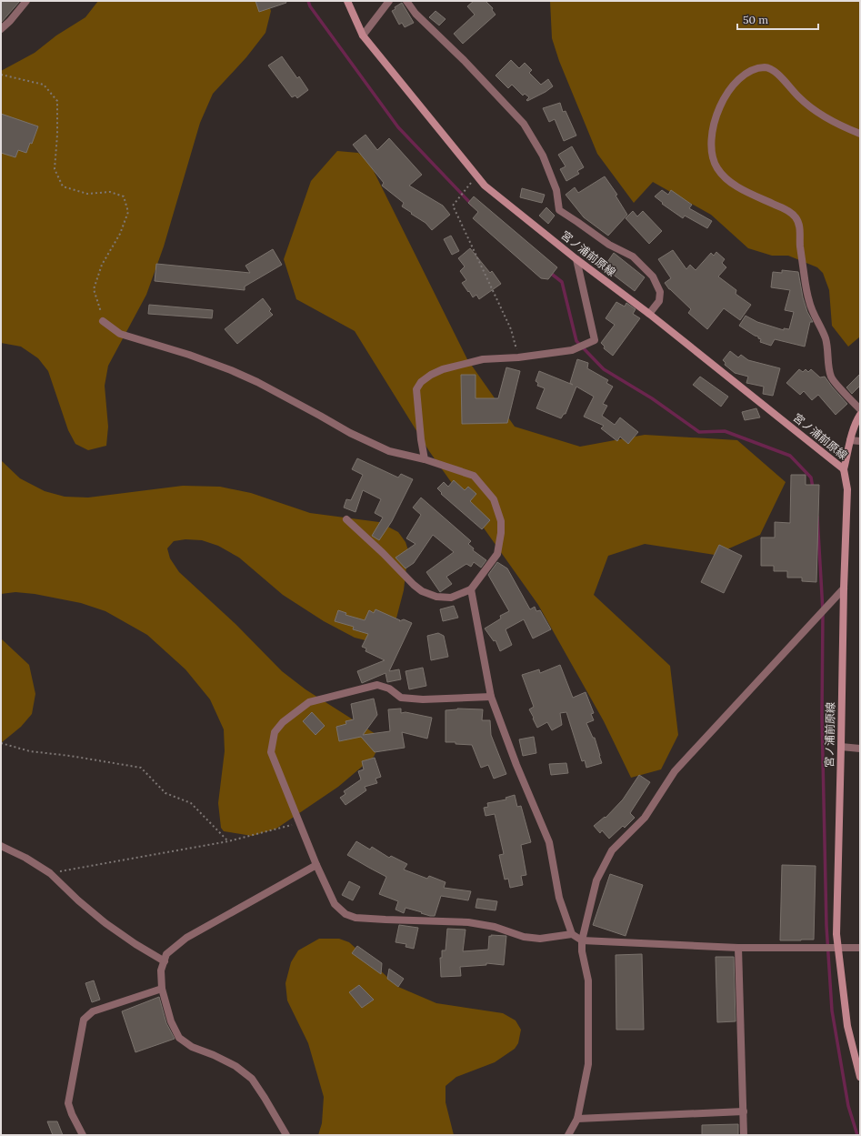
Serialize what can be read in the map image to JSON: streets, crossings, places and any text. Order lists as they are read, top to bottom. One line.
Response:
{"streets":{"main road":["宮ノ浦前原線"]},"scale_bar":"50 m"}
